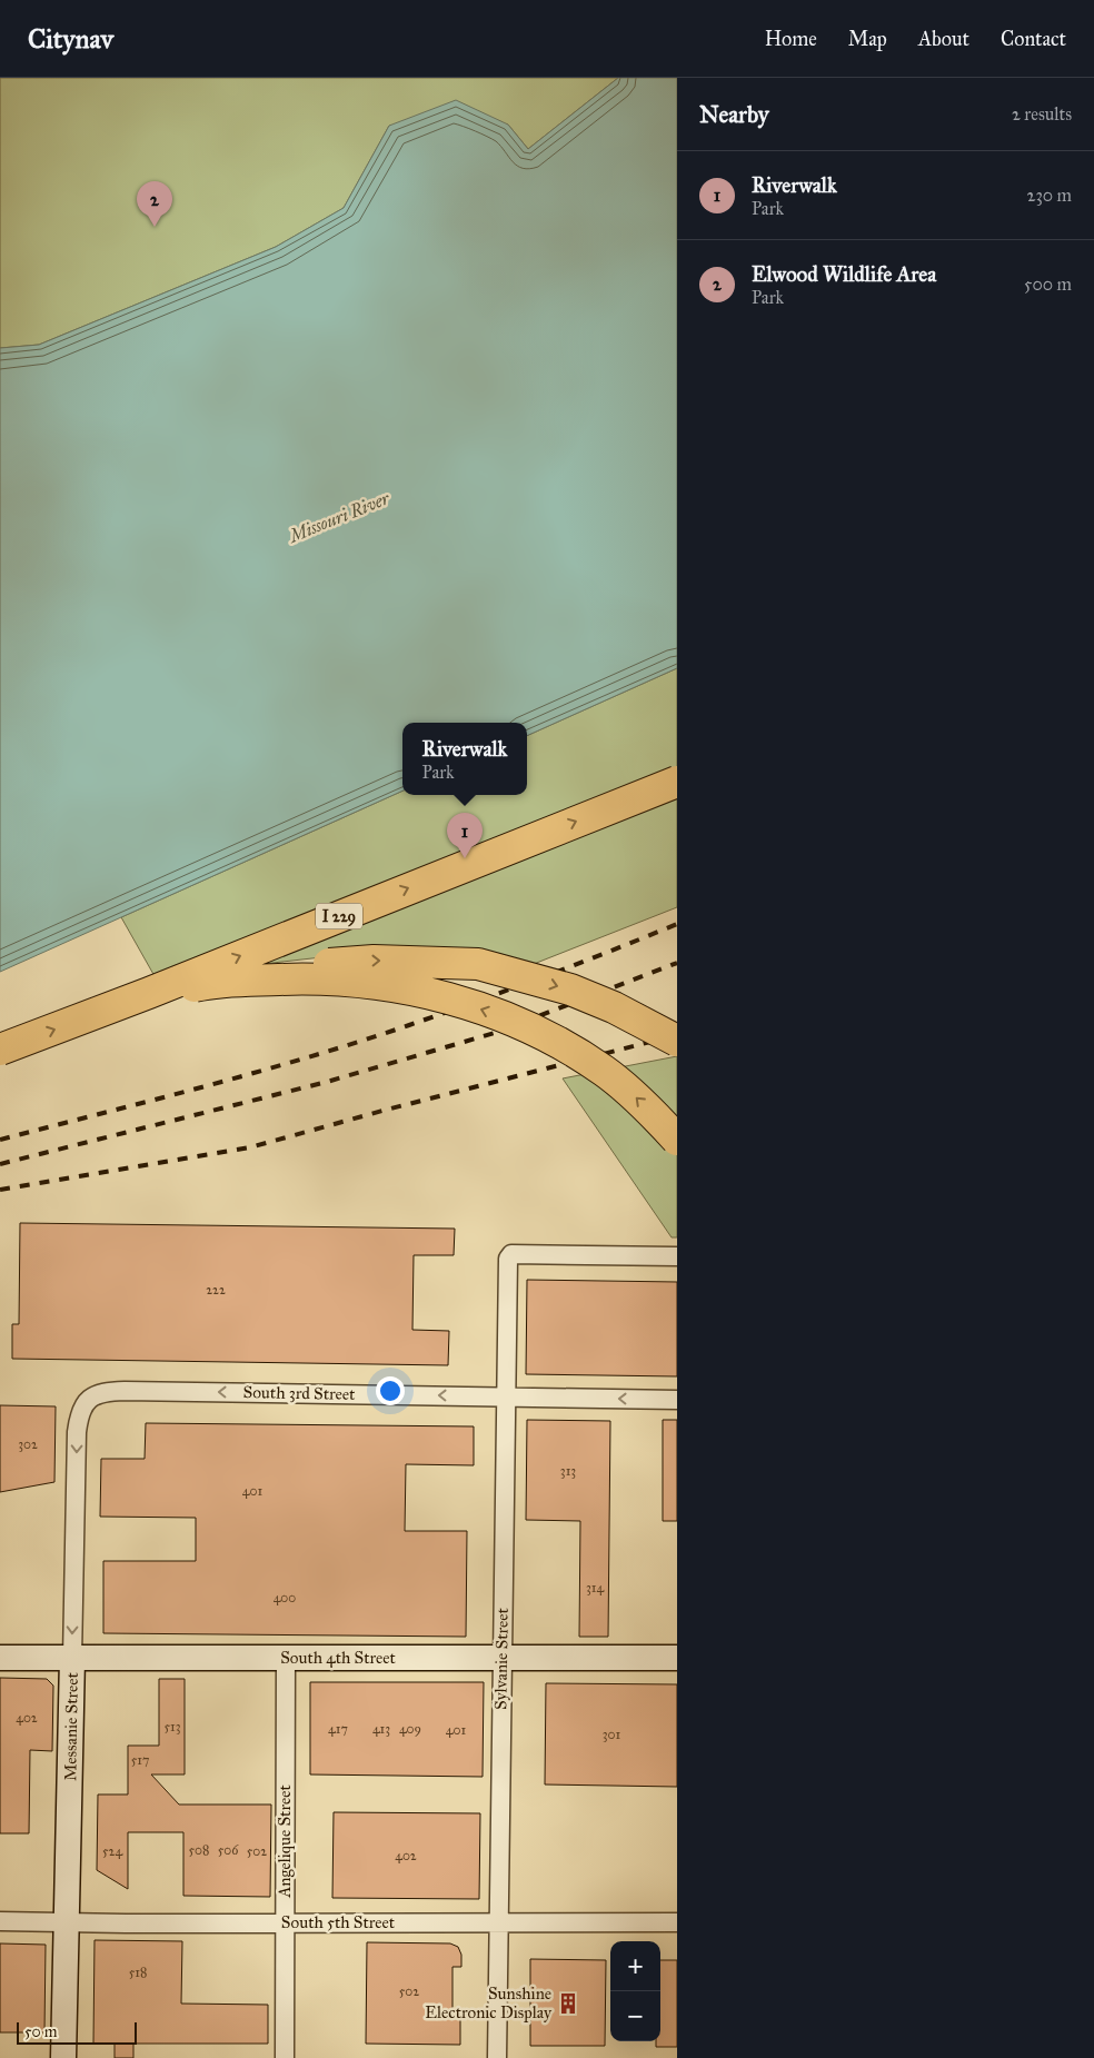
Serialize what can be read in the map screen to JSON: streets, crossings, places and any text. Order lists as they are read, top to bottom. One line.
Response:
{"streets":{"highway":["I 229"],"main road":["South 4th Street","Messanie Street"],"street":["South 3rd Street","Sylvanie Street","Angelique Street","South 5th Street"]},"crossings":[["South 3rd Street","Sylvanie Street"],["South 3rd Street","Messanie Street"],["South 4th Street","Sylvanie Street"],["South 4th Street","Messanie Street"],["South 4th Street","Angelique Street"],["Sylvanie Street","South 5th Street"],["Messanie Street","South 5th Street"],["Angelique Street","South 5th Street"]],"one_way":["South 3rd Street","Messanie Street"],"water":["Missouri River"],"places":{"building":["Sunshine Electronic Display"]},"house_numbers":["222","302","313","401","314","400","402","513","417","413","409","401","301","517","508","506","524","502","402","518","502"],"scale_bar":"50 m","page":{"header":"Citynav","nav":["Home","Map","About","Contact"],"heading":["Nearby","2 results"],"list":[{"mark":"1","name":"Riverwalk","note":"Park","value":"230 m"},{"mark":"2","name":"Elwood Wildlife Area","note":"Park","value":"500 m"}],"pins":["2","1"],"popup":["Riverwalk","Park"],"map_buttons":["+","−"],"scale":"50 m"}}
